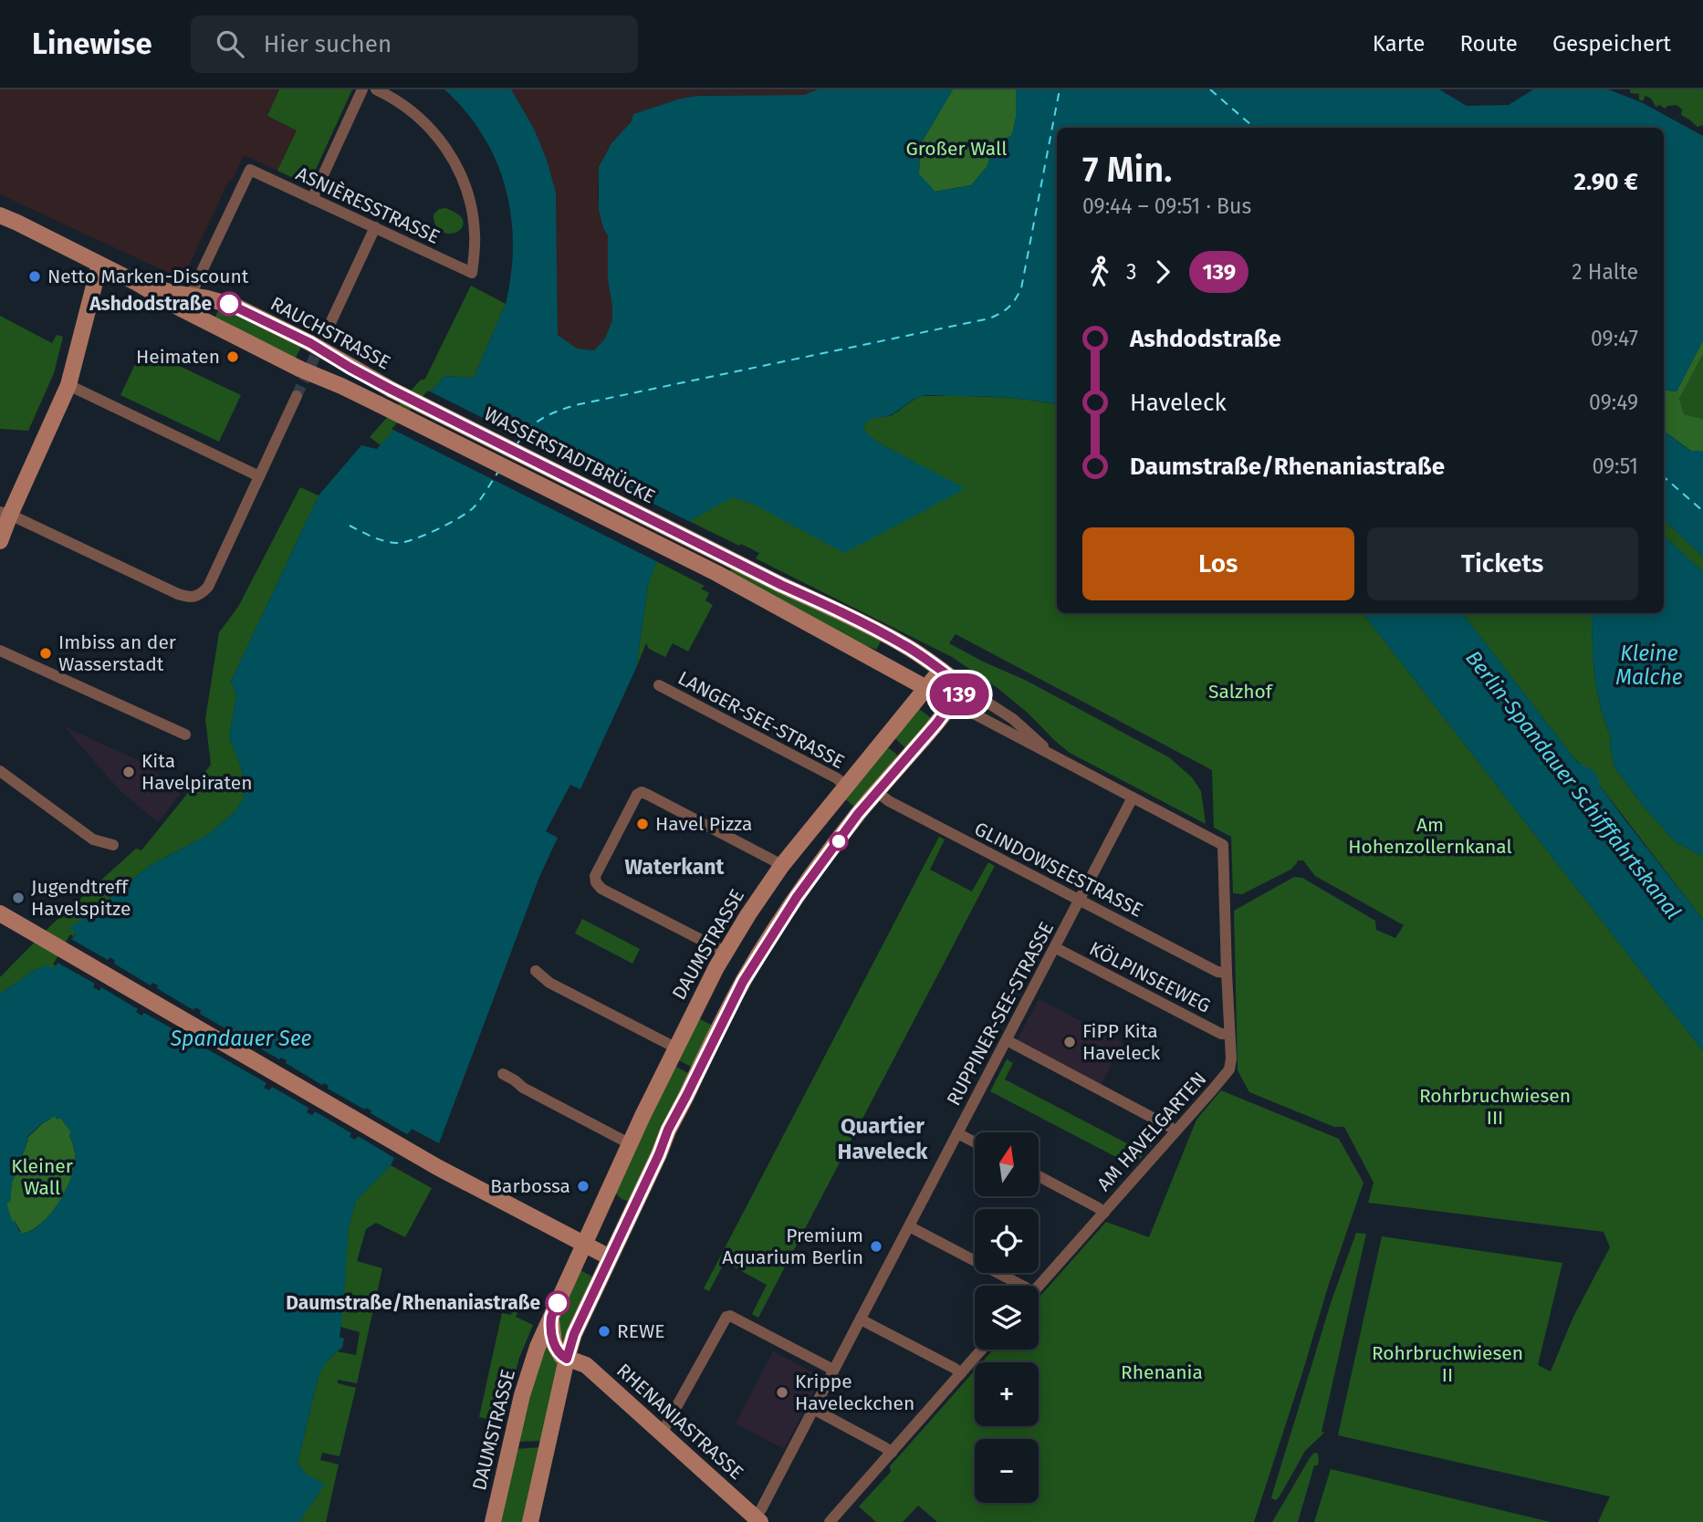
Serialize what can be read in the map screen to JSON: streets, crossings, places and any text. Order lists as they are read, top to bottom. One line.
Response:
{"streets":{"main road":["RAUCHSTRASSE","WASSERSTADTBRÜCKE","DAUMSTRASSE","RHENANIASTRASSE"],"street":["ASNIÈRESSTRASSE","LANGER-SEE-STRASSE","GLINDOWSEESTRASSE","KÖLPINSEEWEG","RUPPINER-SEE-STRASSE","AM HAVELGARTEN"]},"crossings":[["ASNIÈRESSTRASSE","RAUCHSTRASSE"],["RAUCHSTRASSE","WASSERSTADTBRÜCKE"],["WASSERSTADTBRÜCKE","DAUMSTRASSE"],["LANGER-SEE-STRASSE","DAUMSTRASSE"],["GLINDOWSEESTRASSE","RUPPINER-SEE-STRASSE"],["GLINDOWSEESTRASSE","AM HAVELGARTEN"],["KÖLPINSEEWEG","RUPPINER-SEE-STRASSE"],["KÖLPINSEEWEG","AM HAVELGARTEN"],["RUPPINER-SEE-STRASSE","AM HAVELGARTEN"],["RUPPINER-SEE-STRASSE","RHENANIASTRASSE"]],"districts":["Waterkant","Quartier Haveleck"],"water":["Kleine Malche","Berlin-Spandauer Schifffahrtskanal","Spandauer See"],"parks":["Großer Wall","Salzhof","Am Hohenzollernkanal","Rohrbruchwiesen III","Kleiner Wall","Rohrbruchwiesen II","Rhenania"],"places":["Netto Marken-Discount","Ashdodstraße","Heimaten","Imbiss an der Wasserstadt","Kita Havelpiraten","Havel Pizza","Jugendtreff Havelspitze","FiPP Kita Haveleck","Barbossa","Premium Aquarium Berlin","Daumstraße/Rhenaniastraße","REWE","Krippe Haveleckchen"],"lines":["bus line 139"],"north":"top","page":{"header":"Linewise","search":"Hier suchen","nav":["Karte","Route","Gespeichert"],"on_map":"139","heading":["7 Min.","09:44 – 09:51 · Bus","2.90 €"],"legs":["3","139","2 Halte"],"list":[{"name":"Ashdodstraße","value":"09:47"},{"name":"Haveleck","value":"09:49"},{"name":"Daumstraße/Rhenaniastraße","value":"09:51"}],"buttons":["Los","Tickets"],"map_buttons":["+","−"]}}
